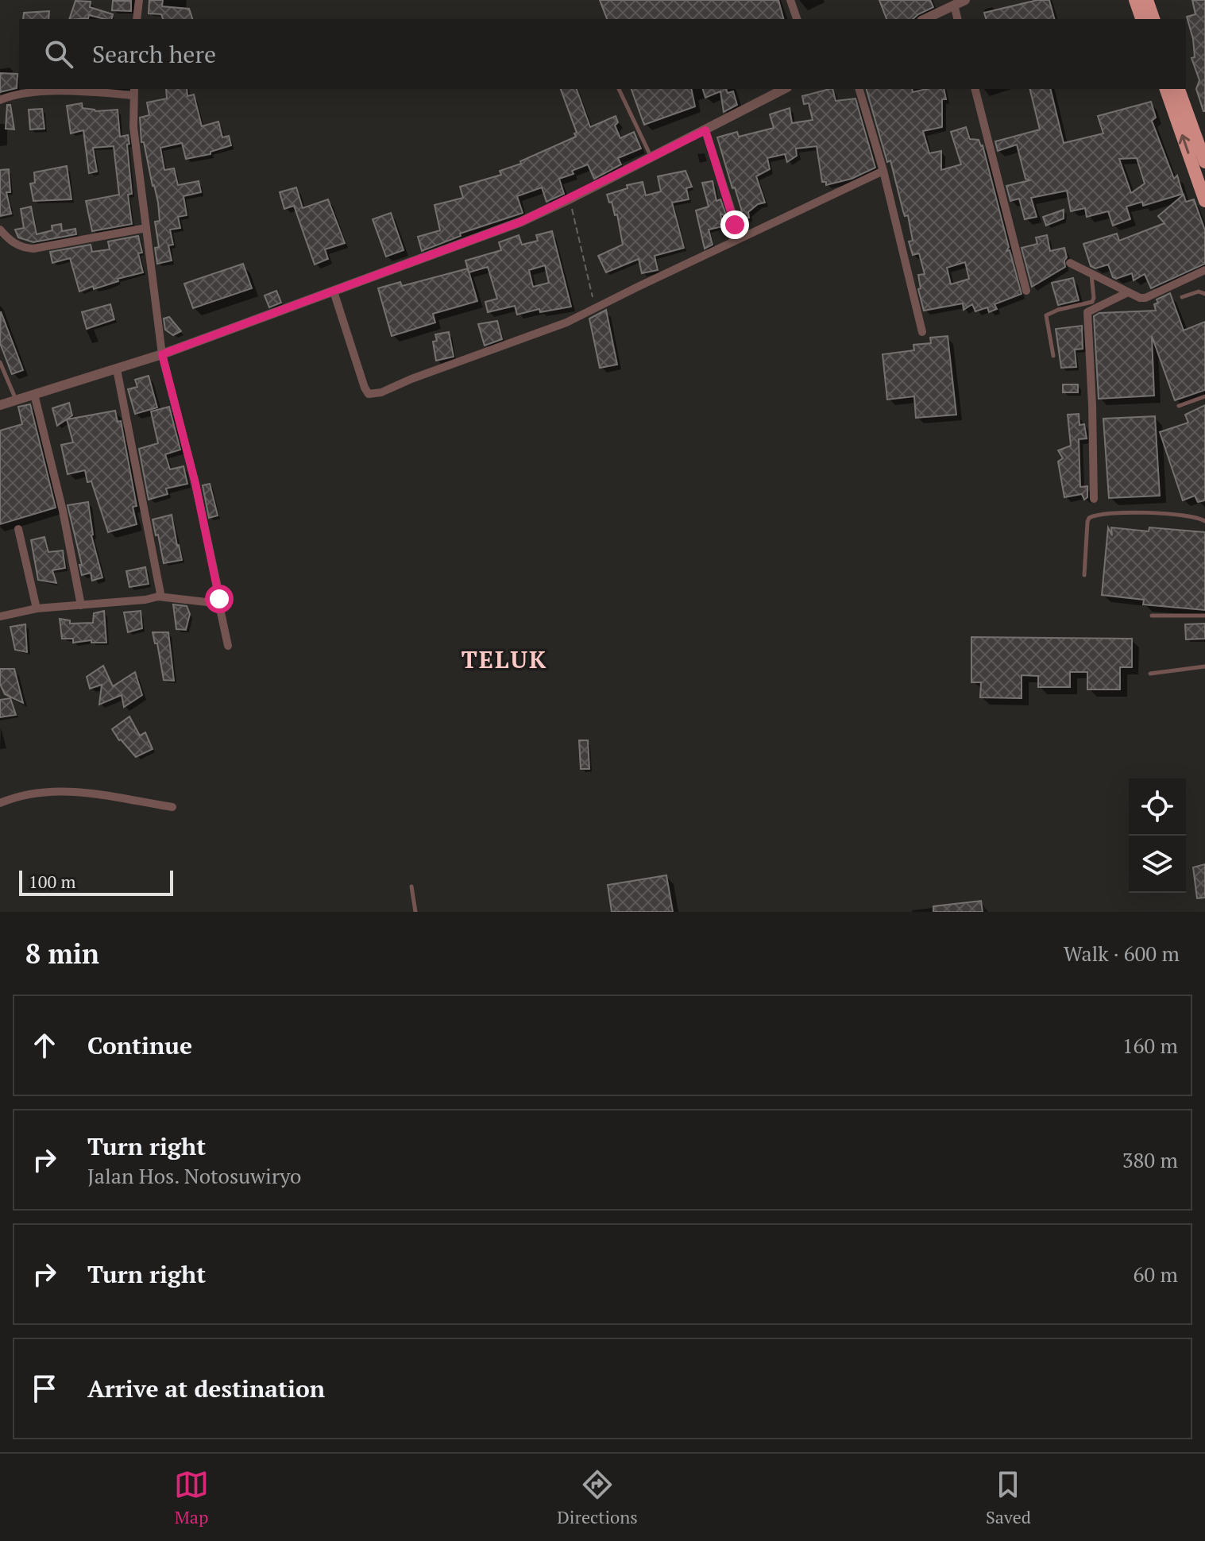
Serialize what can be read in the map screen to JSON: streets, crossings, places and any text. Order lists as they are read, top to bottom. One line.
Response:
{"districts":["TELUK"],"scale_bar":"100 m","page":{"search":"Search here","scale":"100 m","heading":["8 min","Walk · 600 m"],"list":[["Continue","160 m"],["Turn right","Jalan Hos. Notosuwiryo","380 m"],["Turn right","60 m"],"Arrive at destination"],"nav":["Map","Directions","Saved"]}}
